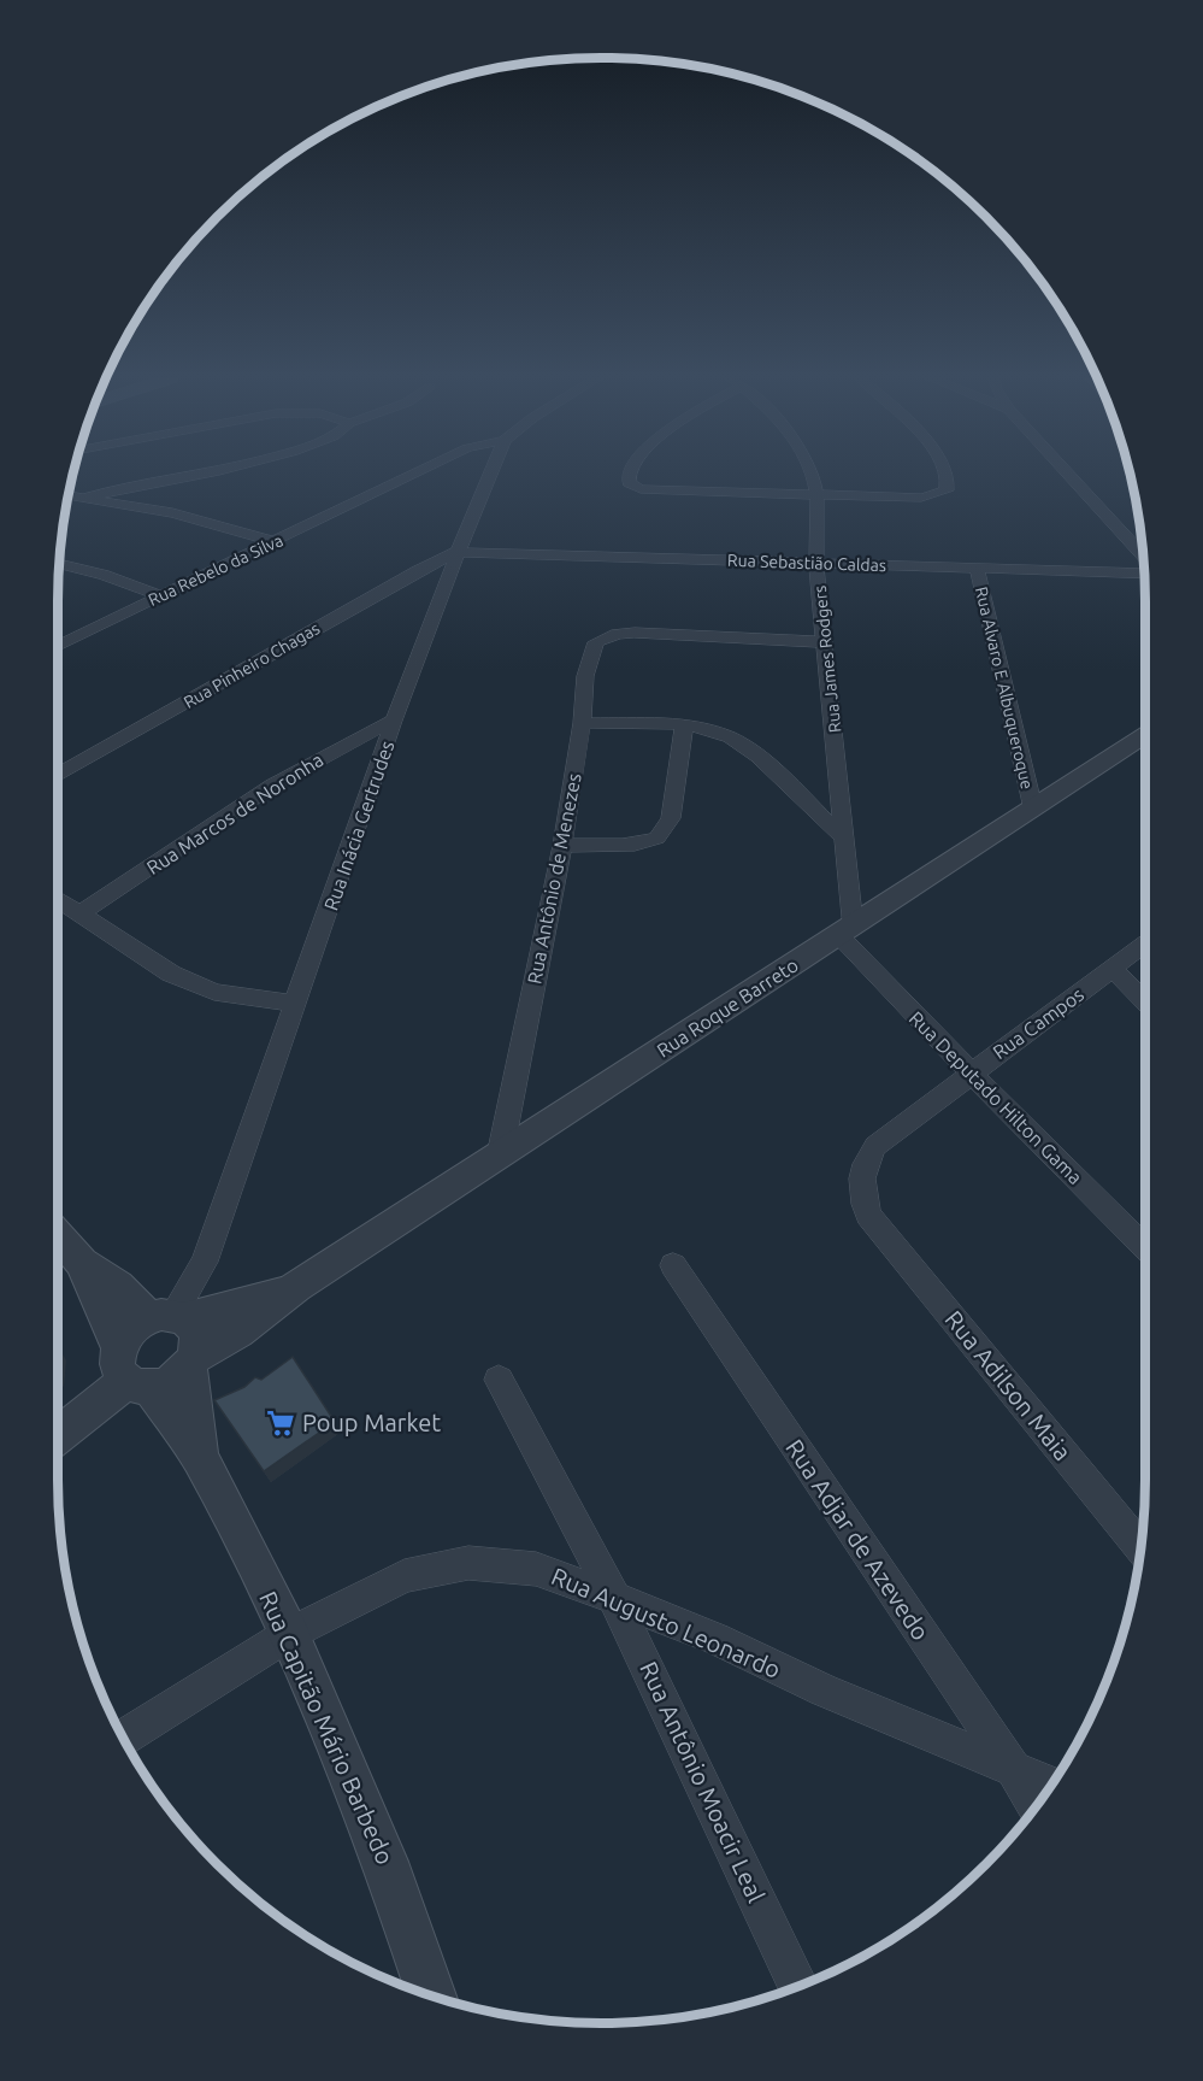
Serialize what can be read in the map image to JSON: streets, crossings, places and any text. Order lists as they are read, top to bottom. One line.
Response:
{"streets":{"street":["Rua Sebastião Caldas","Rua Rebelo da Silva","Rua James Rodgers","Rua Pinheiro Chagas","Rua Alvaro E Albuqueroque","Rua Marcos de Noronha","Rua Inácia Gertrudes","Rua Antônio de Menezes","Rua Roque Barreto","Rua Campos","Rua Deputado Hilton Gama","Rua Adilson Maia","Rua Adjar de Azevedo","Rua Augusto Leonardo","Rua Capitão Mário Barbedo","Rua Antônio Moacir Leal"]},"crossings":[["Rua Sebastião Caldas","Rua James Rodgers"],["Rua Sebastião Caldas","Rua Pinheiro Chagas"],["Rua Sebastião Caldas","Rua Alvaro E Albuqueroque"],["Rua Sebastião Caldas","Rua Inácia Gertrudes"],["Rua James Rodgers","Rua Antônio de Menezes"],["Rua James Rodgers","Rua Roque Barreto"],["Rua James Rodgers","Rua Deputado Hilton Gama"],["Rua Pinheiro Chagas","Rua Inácia Gertrudes"],["Rua Alvaro E Albuqueroque","Rua Roque Barreto"],["Rua Marcos de Noronha","Rua Inácia Gertrudes"],["Rua Inácia Gertrudes","Rua Roque Barreto"],["Rua Inácia Gertrudes","Rua Capitão Mário Barbedo"],["Rua Antônio de Menezes","Rua Roque Barreto"],["Rua Roque Barreto","Rua Deputado Hilton Gama"],["Rua Roque Barreto","Rua Capitão Mário Barbedo"],["Rua Campos","Rua Deputado Hilton Gama"],["Rua Campos","Rua Adilson Maia"],["Rua Adjar de Azevedo","Rua Augusto Leonardo"],["Rua Augusto Leonardo","Rua Capitão Mário Barbedo"],["Rua Augusto Leonardo","Rua Antônio Moacir Leal"]],"places":{"supermarket":["Poup Market"]}}
